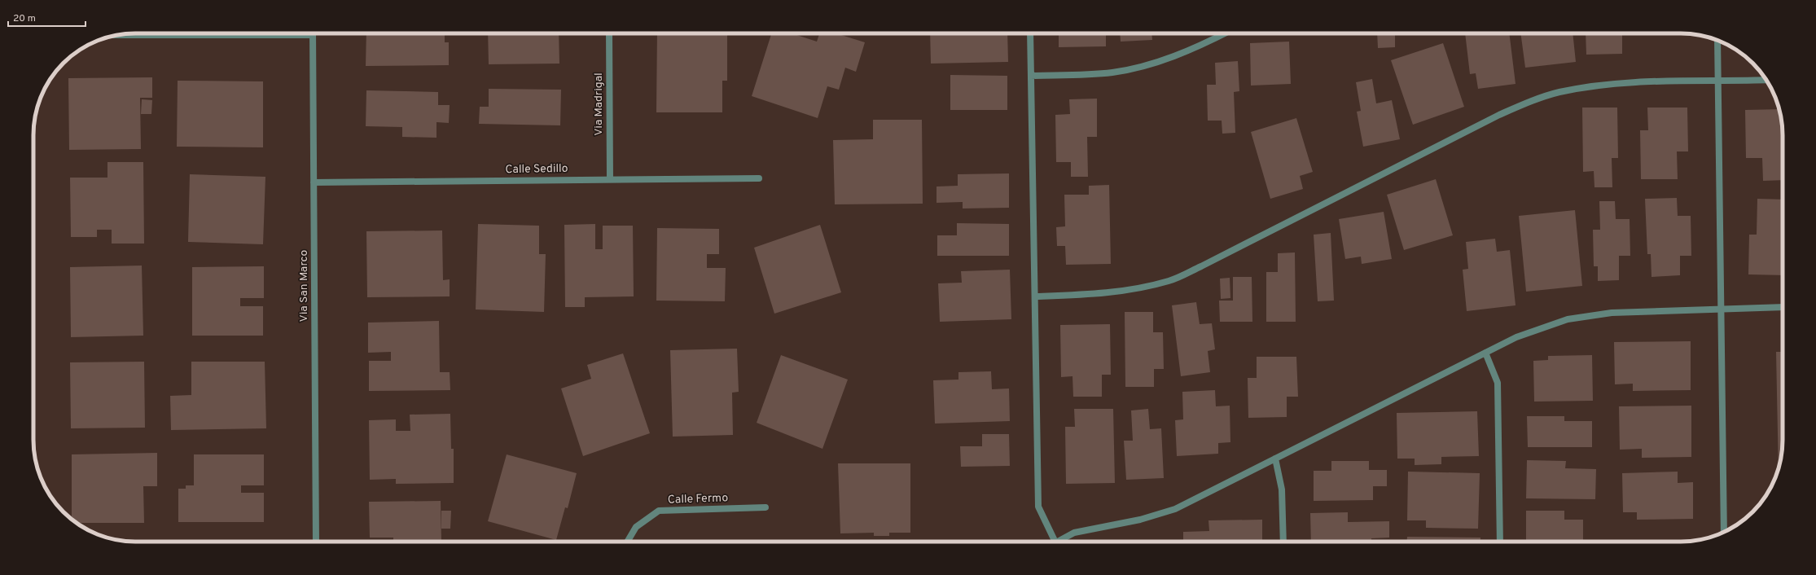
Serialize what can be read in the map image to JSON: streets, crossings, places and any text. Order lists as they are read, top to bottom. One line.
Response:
{"streets":{"street":["Via Madrigal","Calle Sedillo","Via San Marco","Calle Fermo"]},"crossings":[["Via Madrigal","Calle Sedillo"],["Calle Sedillo","Via San Marco"]],"scale_bar":"20 m"}
